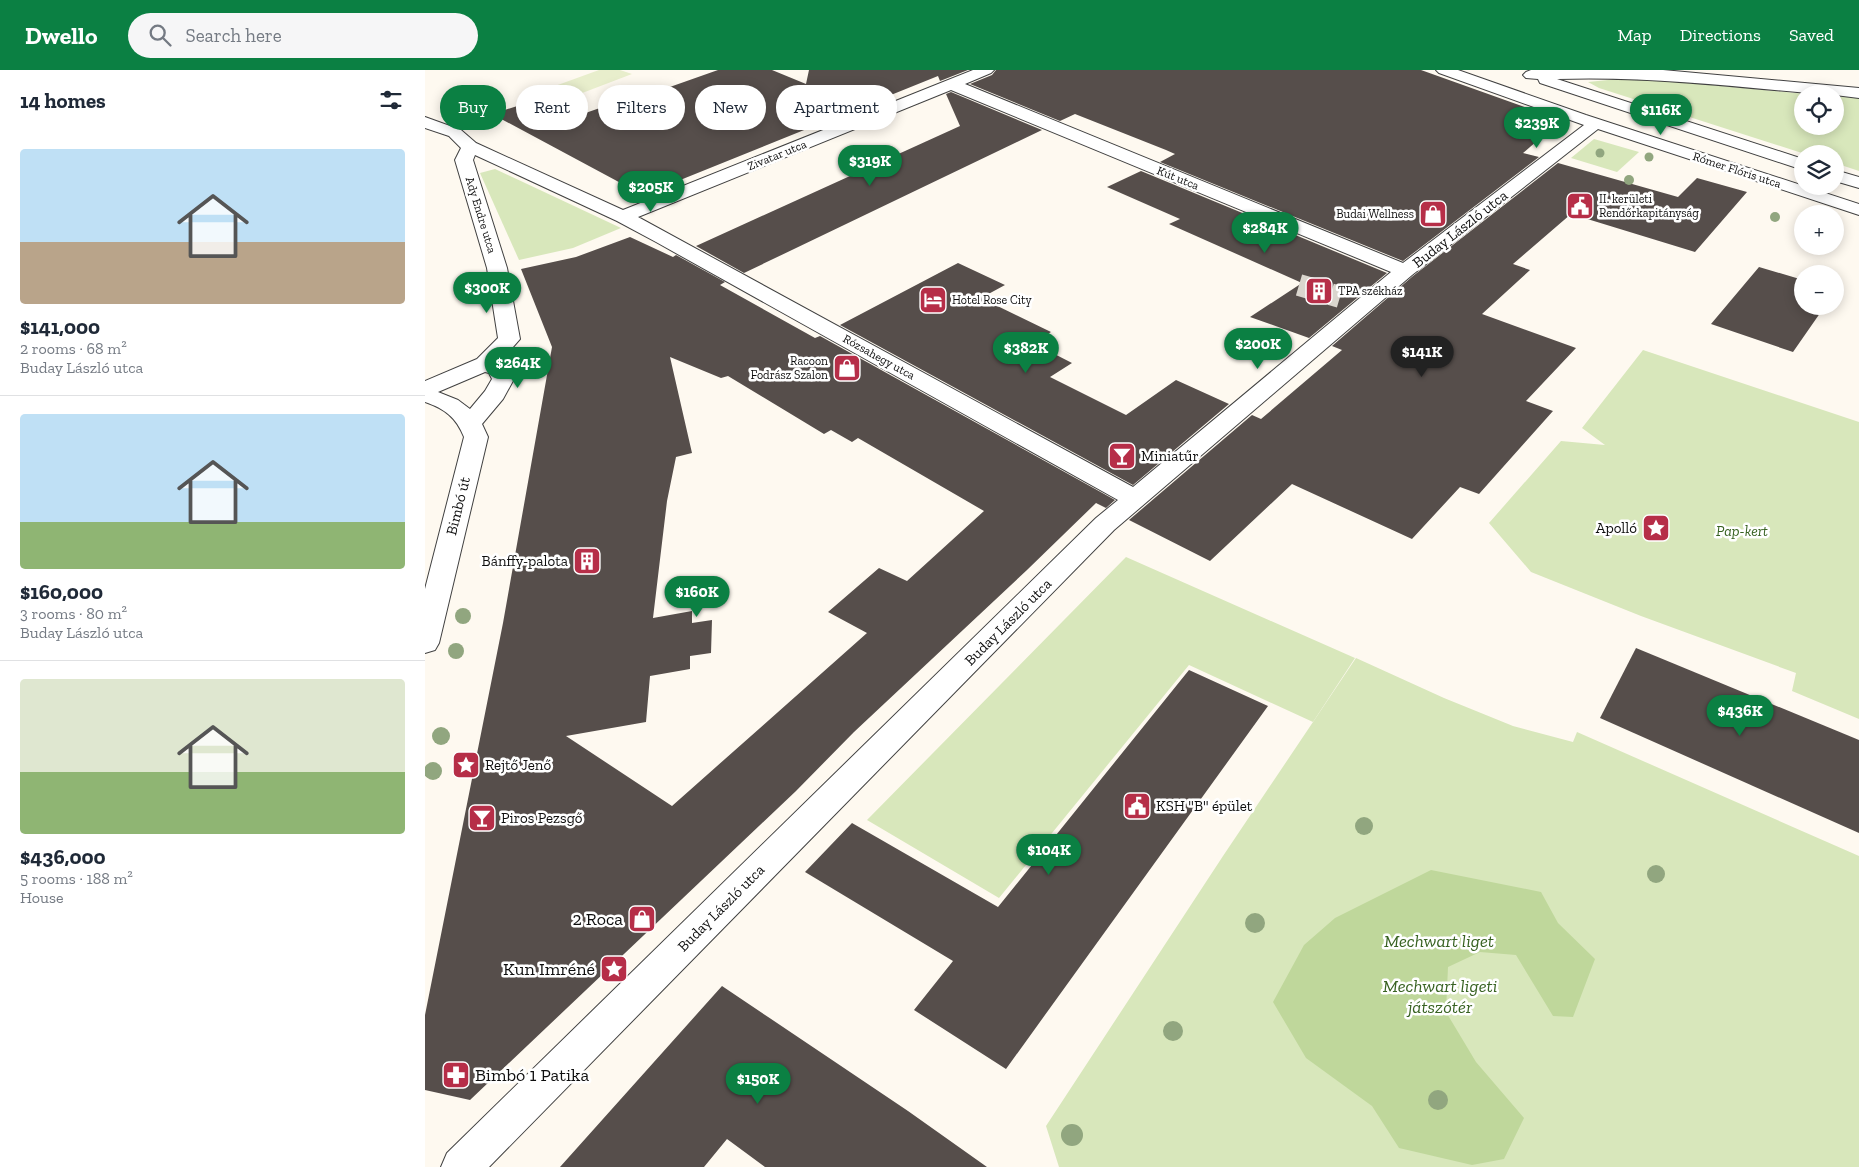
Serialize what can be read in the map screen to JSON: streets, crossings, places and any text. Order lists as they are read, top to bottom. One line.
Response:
{"streets":{"street":["Zivatar utca","Rómer Flóris utca","Kút utca","Ady Endre utca","Buday László utca","Rózsahegy utca","Bimbó út"]},"crossings":[["Zivatar utca","Kút utca"],["Zivatar utca","Rózsahegy utca"],["Rómer Flóris utca","Buday László utca"],["Kút utca","Buday László utca"],["Buday László utca","Rózsahegy utca"]],"parks":["Pap-kert","Mechwart liget","Mechwart ligeti játszótér"],"places":{"public building":["II. kerületi Rendőrkapitányság","KSH \"B\" épület"],"shop":["Budai Wellness","Racoon Fodrász Szalon","2 Roca"],"building":["TPA székház","Bánffy-palota"],"hotel":["Hotel Rose City"],"bar":["Miniatűr","Piros Pezsgő"],"place":["Apolló","Rejtő Jenő","Kun Imréné"],"pharmacy":["Bimbó 1 Patika"]},"page":{"header":"Dwello","search":"Search here","nav":["Map","Directions","Saved"],"heading":"14 homes","map_buttons":["+","−"],"chip":["Buy","Rent","Filters","New","Apartment"],"price":["$116K","$239K","$319K","$205K","$284K","$300K","$200K","$382K","$141K","$264K","$160K","$436K","$104K","$150K"],"list":[{"name":"$141,000","note":"2 rooms · 68 m² · Buday László utca"},{"name":"$160,000","note":"3 rooms · 80 m² · Buday László utca"},{"name":"$436,000","note":"5 rooms · 188 m² · House"}]}}
